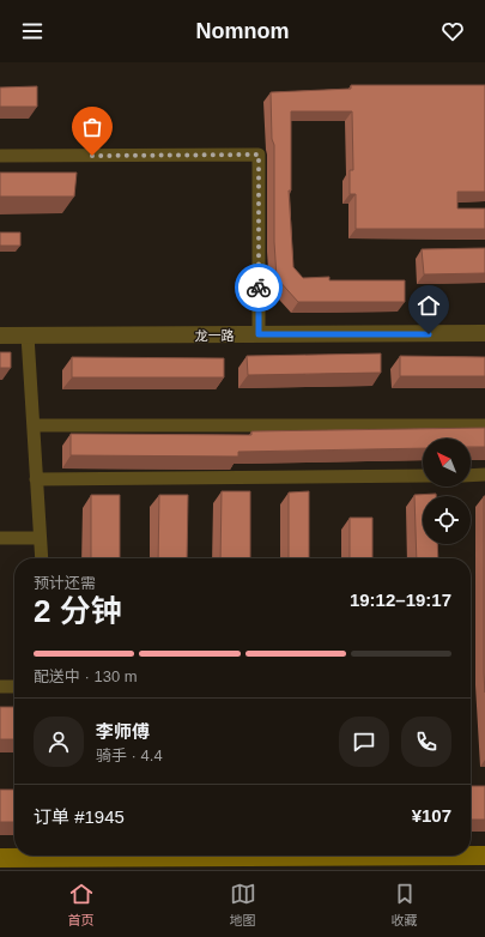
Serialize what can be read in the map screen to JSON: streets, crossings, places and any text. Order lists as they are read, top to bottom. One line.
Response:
{"streets":{"street":["龙一路"]},"north":"top left","page":{"header":"Nomnom","heading":["2 分钟","预计还需","19:12–19:17"],"panel":["李师傅","骑手 · 4.4","订单 #1945","¥107"],"bar":"配送中 · 130 m","tabs":["首页","地图","收藏"]}}
